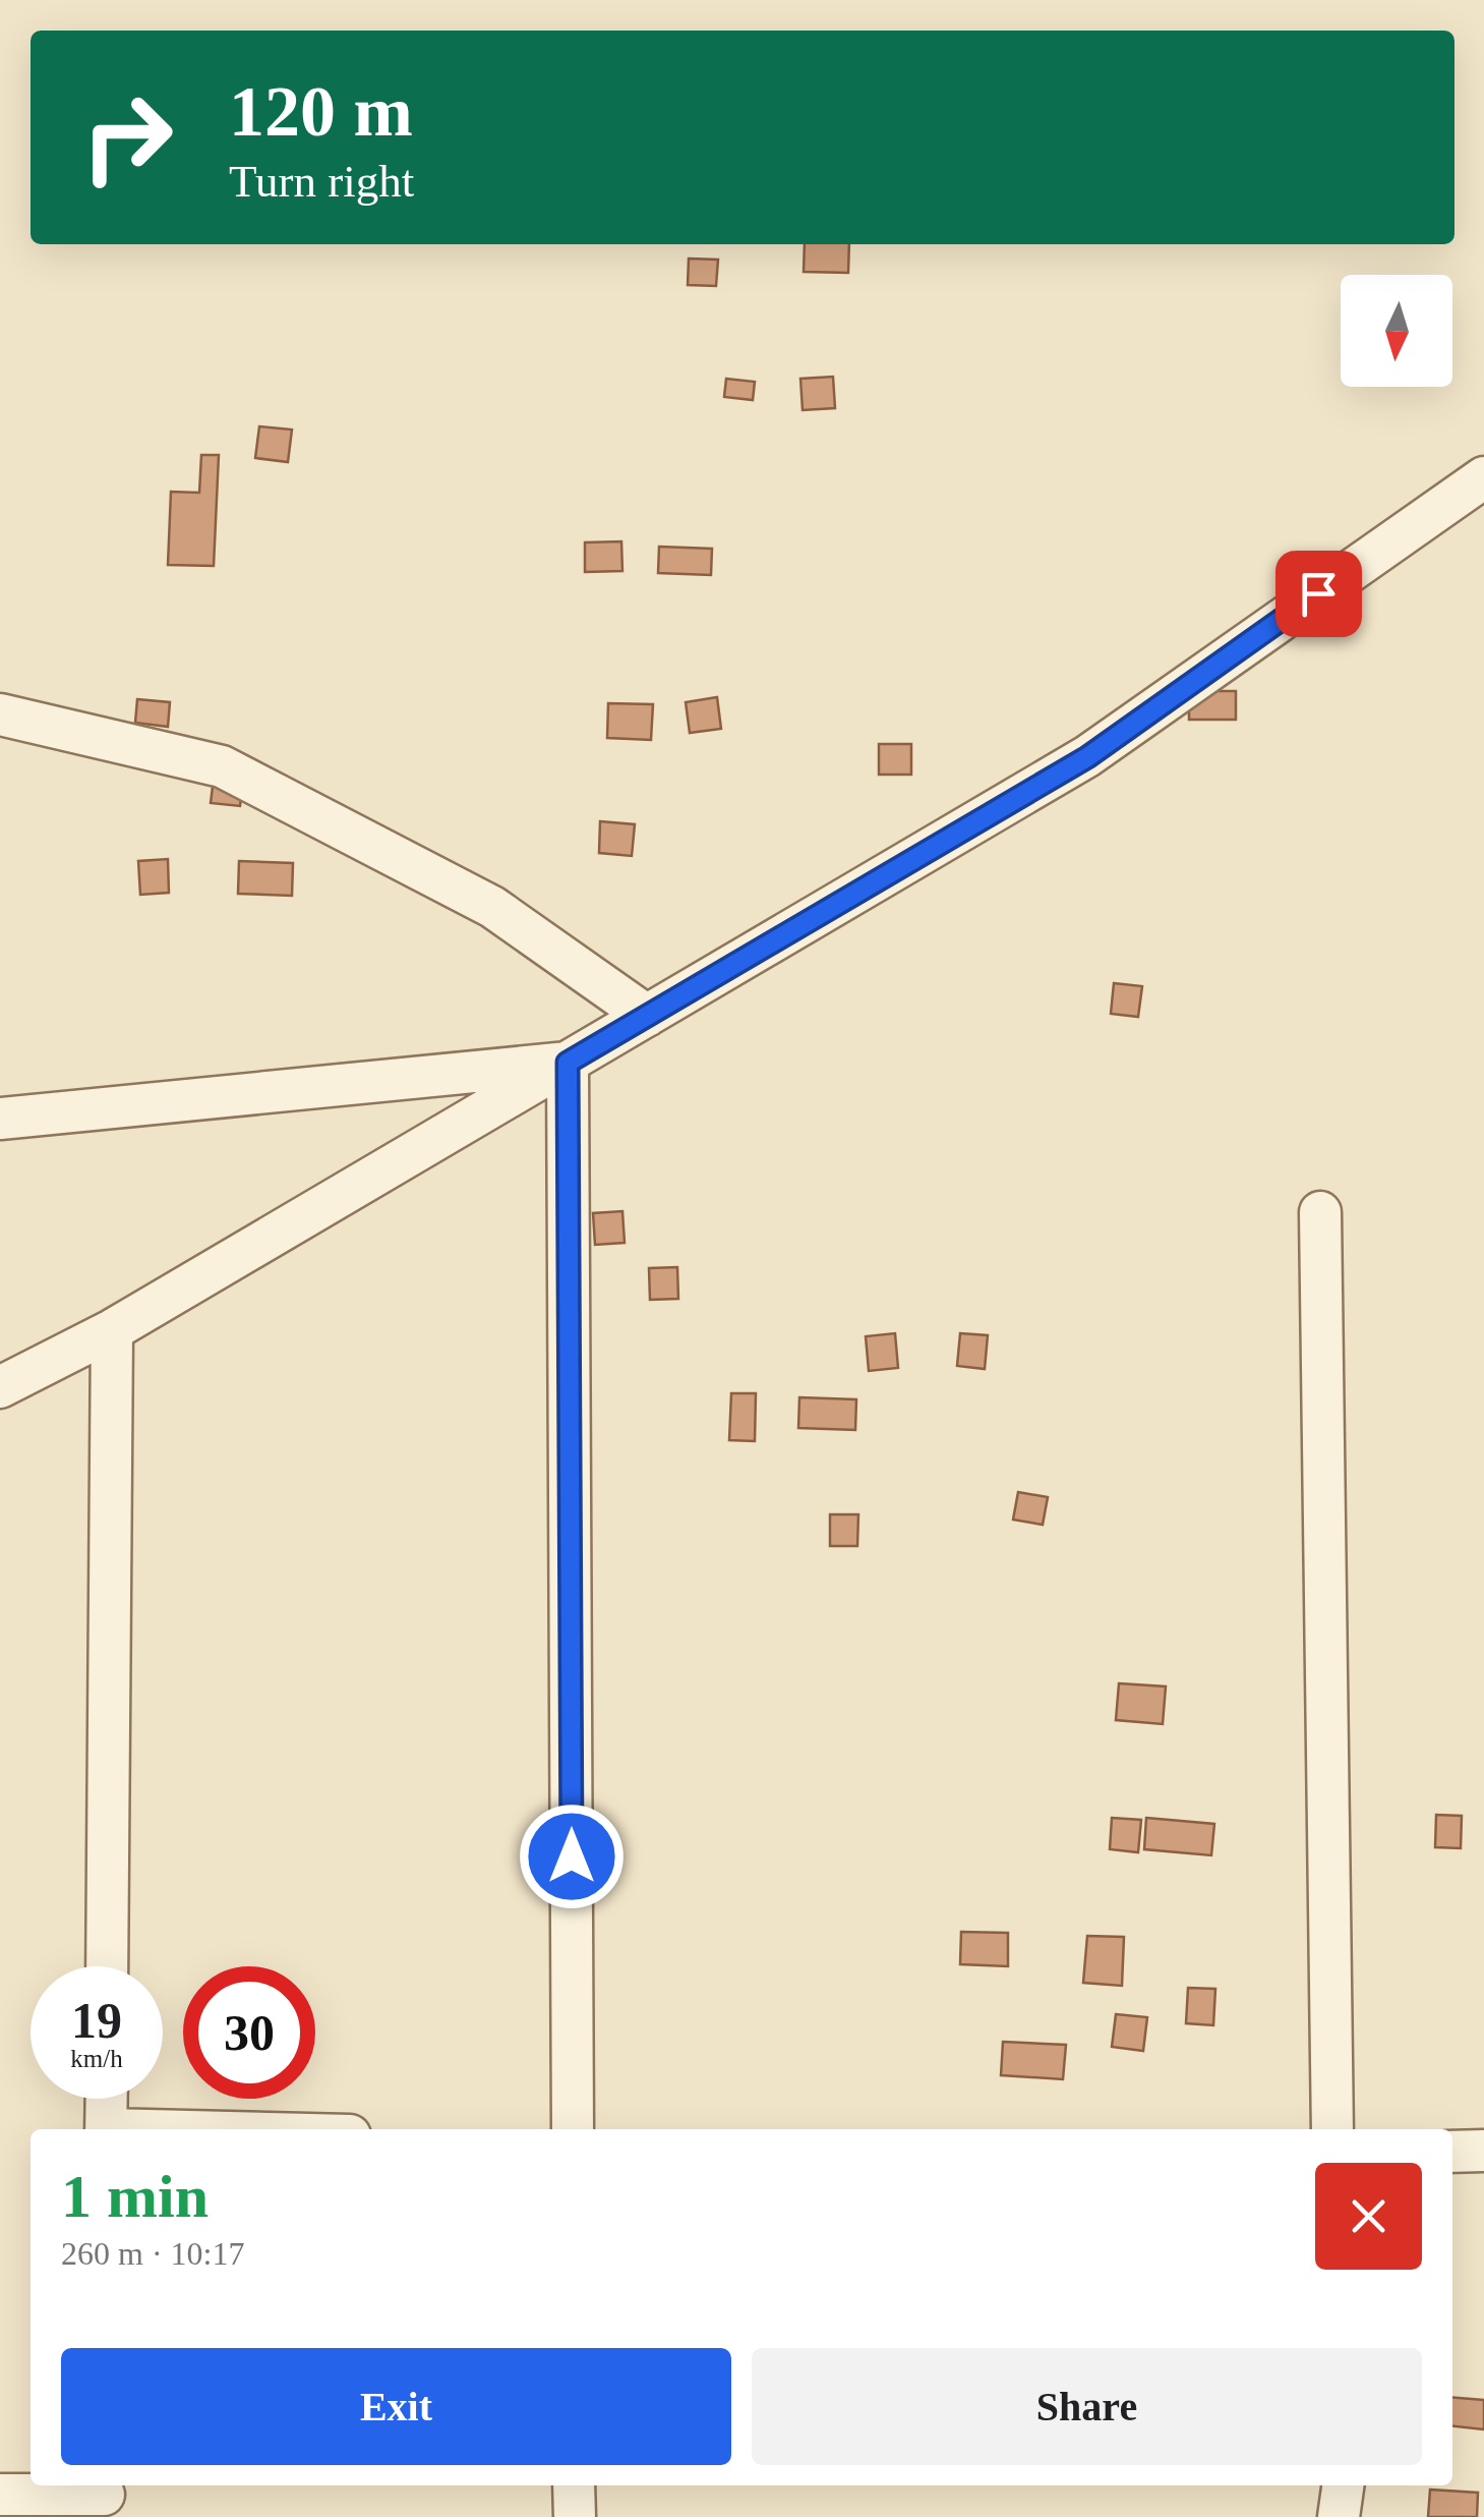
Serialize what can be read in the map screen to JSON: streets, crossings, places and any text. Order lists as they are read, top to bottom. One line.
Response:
{"north":"bottom","page":{"turn":["120 m","Turn right"],"speed":"19 km/h","limit":"30","heading":["1 min","260 m · 10:17"],"buttons":["Exit","Share"]}}
